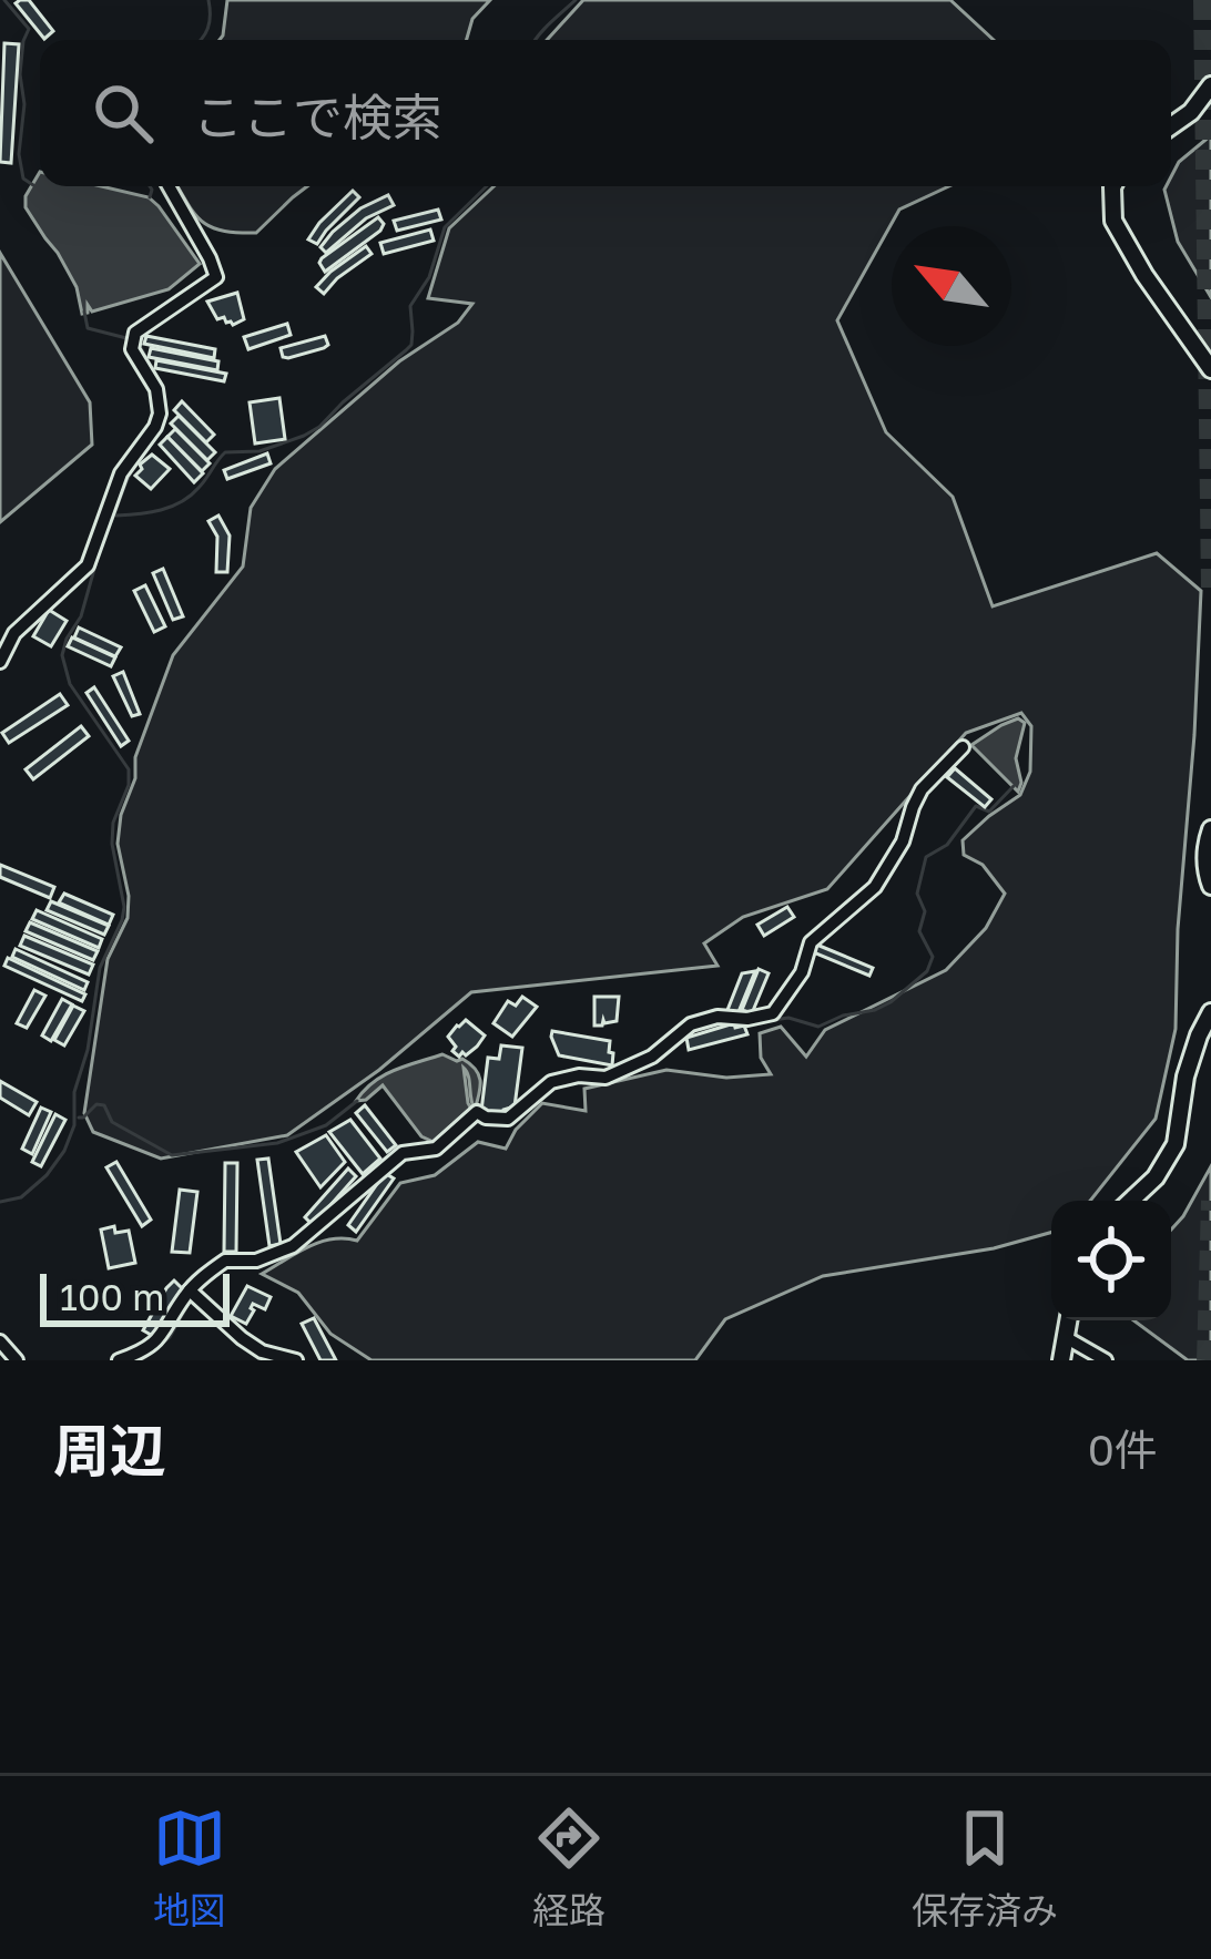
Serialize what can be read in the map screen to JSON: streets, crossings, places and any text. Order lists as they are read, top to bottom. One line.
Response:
{"scale_bar":"100 m","north":"top left","page":{"search":"ここで検索","scale":"100 m","heading":["周辺","0件"],"nav":["地図","経路","保存済み"]}}
